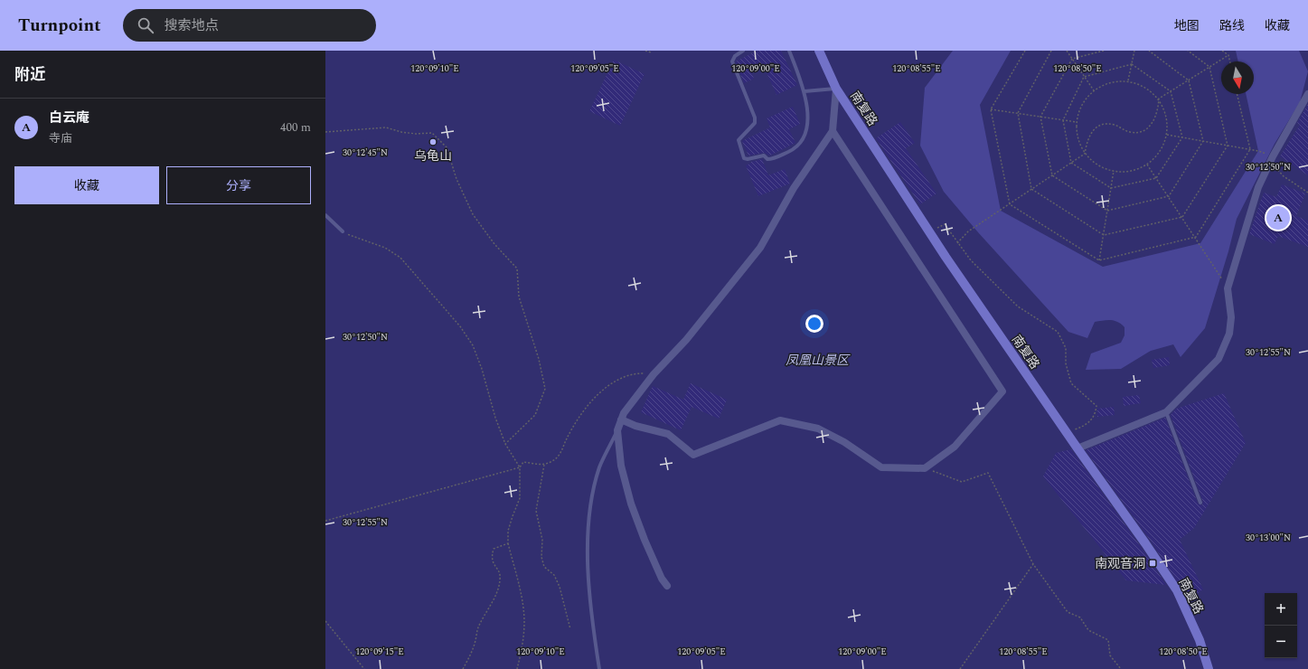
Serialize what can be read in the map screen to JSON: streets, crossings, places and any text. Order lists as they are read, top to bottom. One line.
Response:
{"streets":{"street":["南复路"]},"parks":["凤凰山景区"],"places":{"other":["乌龟山"],"transit":["南观音洞"]},"north":"bottom","page":{"header":"Turnpoint","search":"搜索地点","nav":["地图","路线","收藏"],"heading":"附近","list":[{"mark":"A","name":"白云庵","note":"寺庙","value":"400 m"}],"buttons":["收藏","分享"],"pins":"A","map_buttons":["+","−"]},"coordinates":["120°09'10\"E","120°09'05\"E","120°09'00\"E","120°08'55\"E","120°08'50\"E","30°12'45\"N","30°12'50\"N","30°12'55\"N","30°13'00\"N","120°09'15\"E"]}
